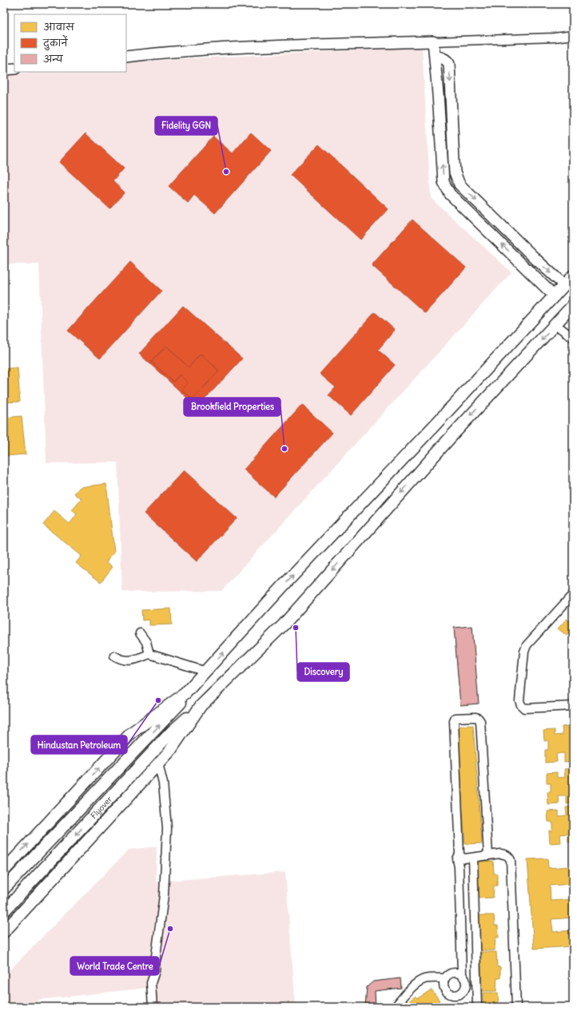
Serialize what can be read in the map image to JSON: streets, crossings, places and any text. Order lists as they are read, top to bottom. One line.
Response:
{"streets":{"main road":["Flyover"]},"places":["Fidelity GGN","Brookfield Properties","Discovery","Hindustan Petroleum","World Trade Centre"],"legend":["आवास","दुकानें","अन्य"]}
